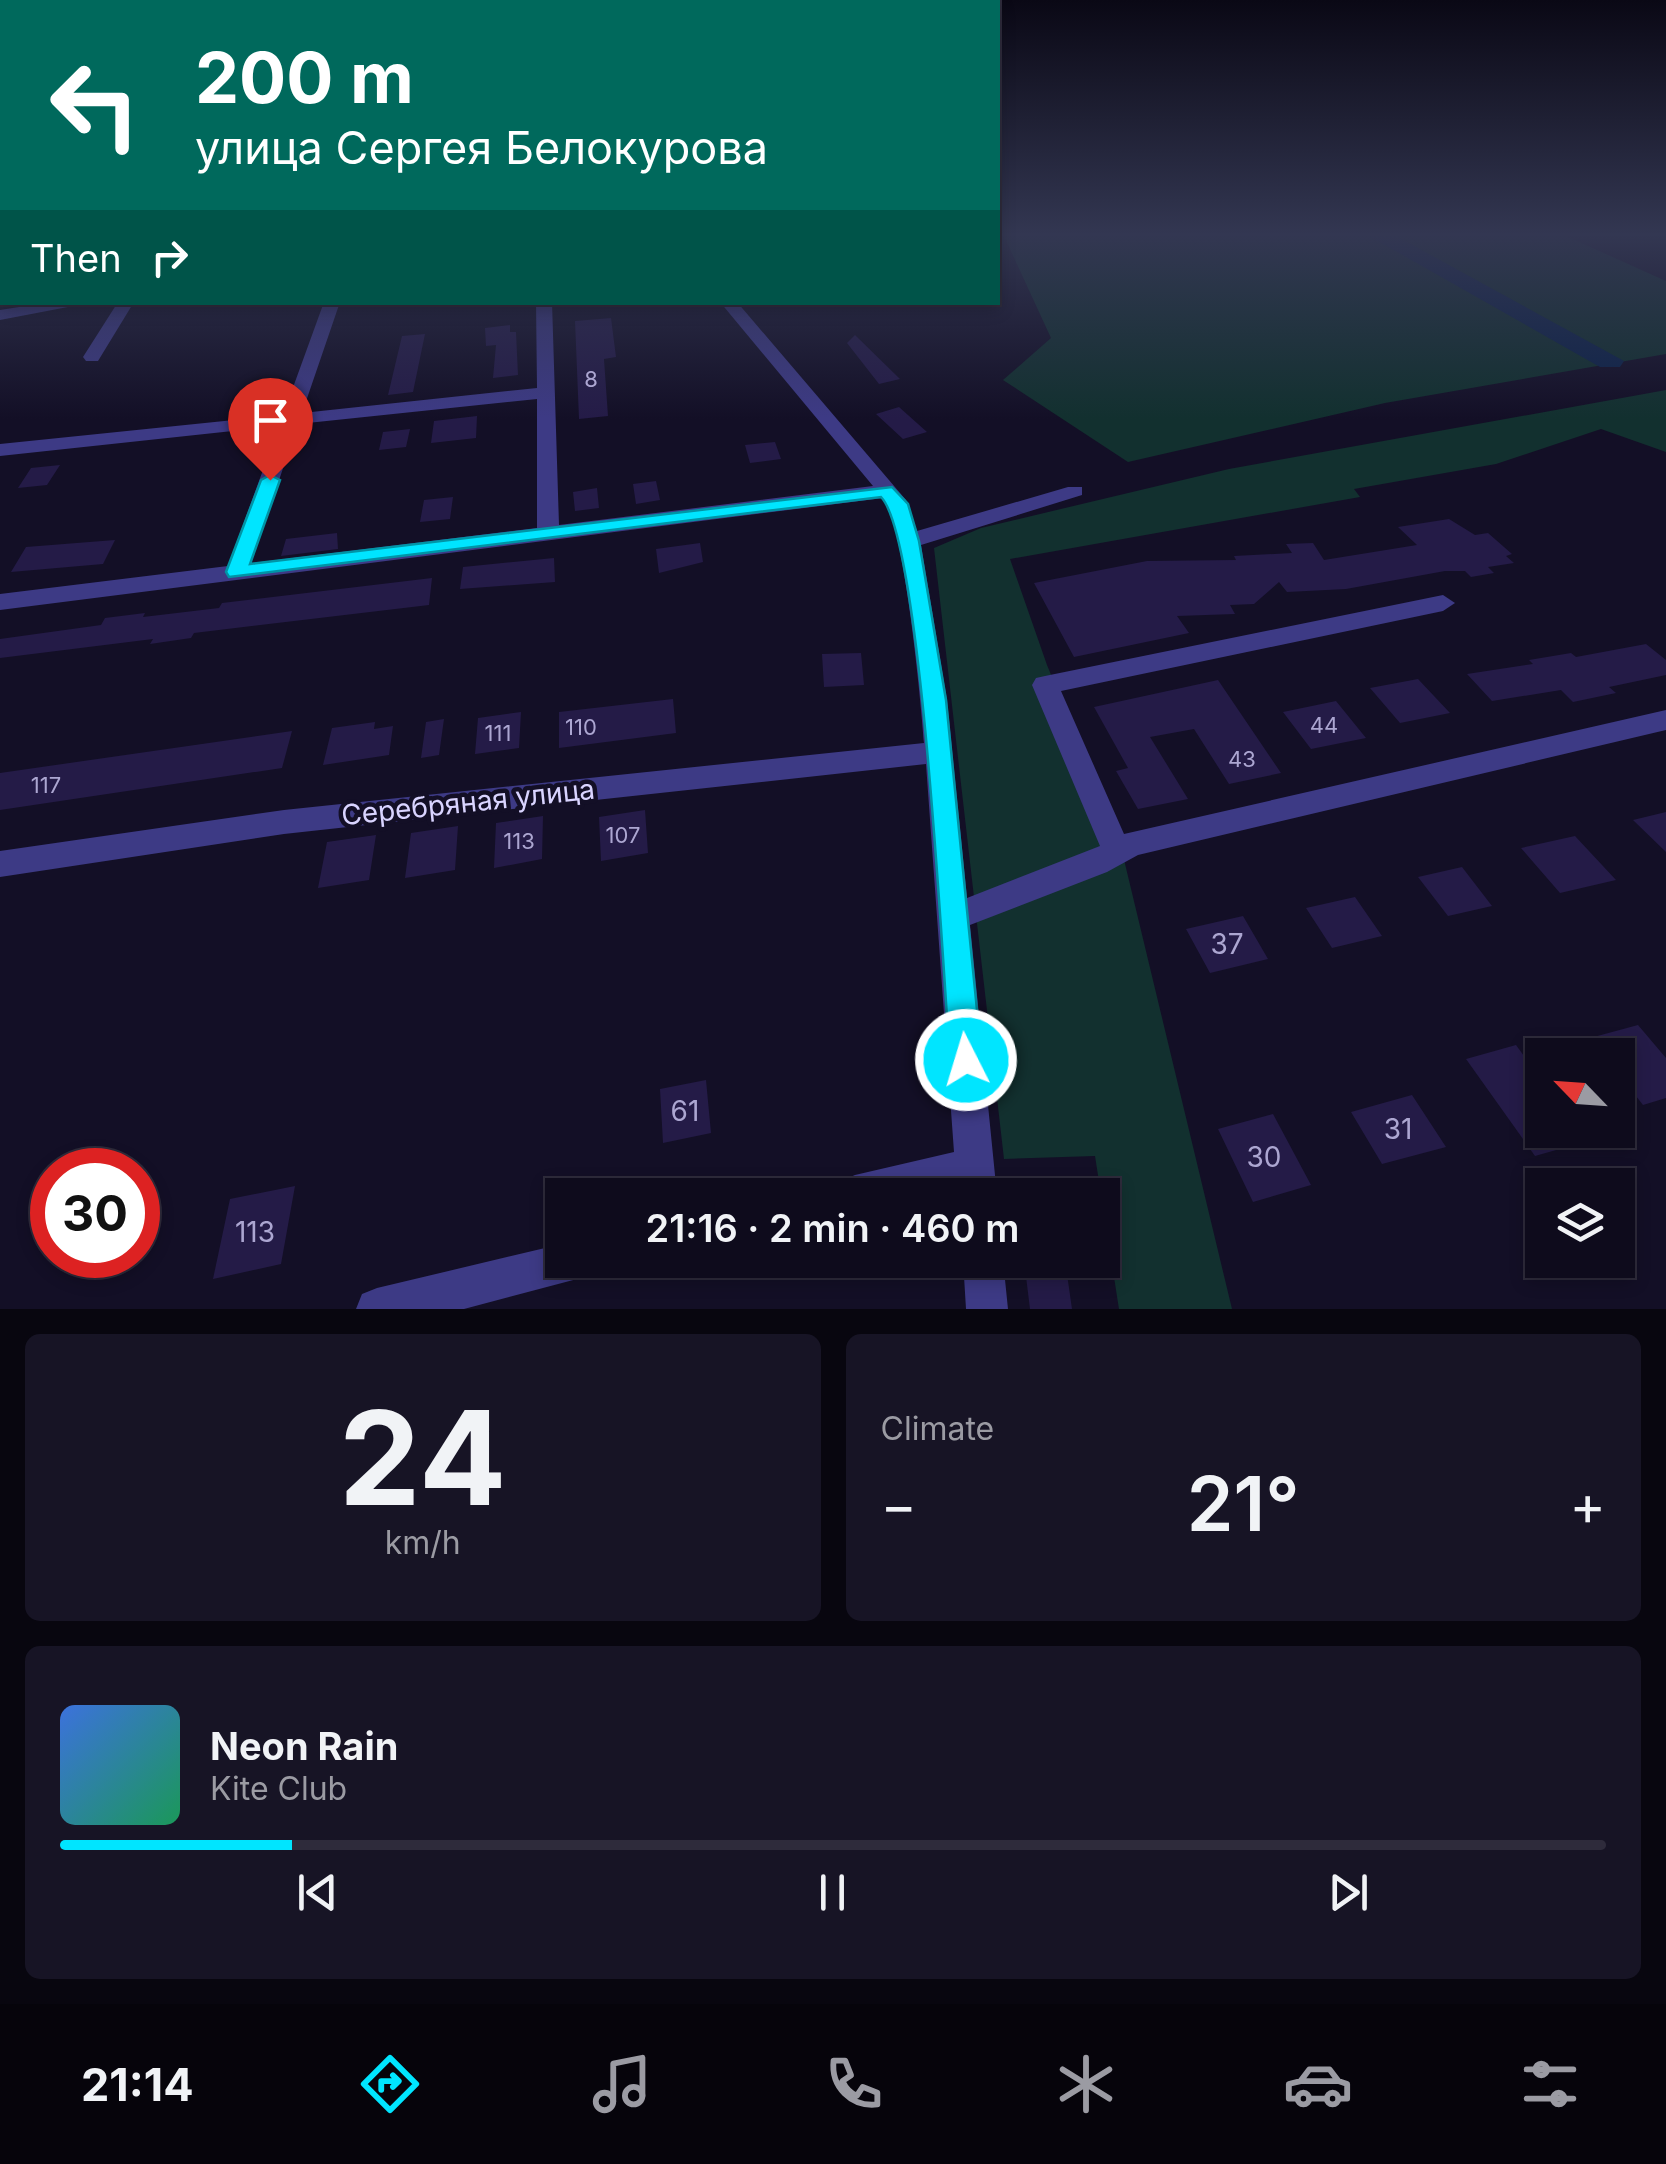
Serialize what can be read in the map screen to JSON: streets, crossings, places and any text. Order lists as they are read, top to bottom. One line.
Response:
{"streets":{"street":["Серебряная улица"]},"house_numbers":["8","44","110","111","43","117","107","113","37","61","31","30","113"],"north":"top left","page":{"turn":["200 m","улица Сергея Белокурова"],"then":"Then","limit":"30","trip":"21:16 · 2 min · 460 m","tile":[["24","km/h"],"Climate"],"heat":["−","21°","+"],"song":["Neon Rain","Kite Club"],"tabs":"21:14"}}
